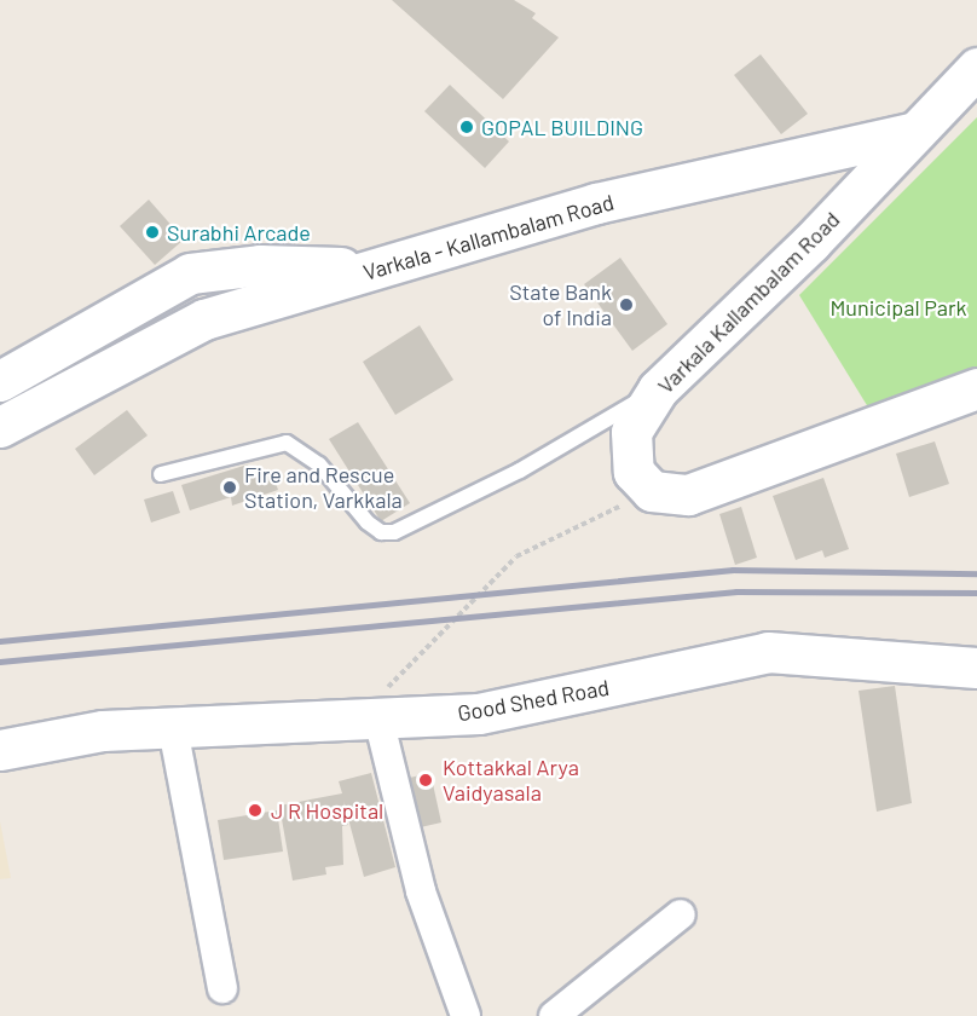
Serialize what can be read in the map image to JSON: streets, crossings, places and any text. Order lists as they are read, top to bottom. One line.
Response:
{"streets":{"main road":["Varkala - Kallambalam Road","Varkala Kallambalam Road","Good Shed Road"]},"crossings":[["Varkala - Kallambalam Road","Varkala Kallambalam Road"]],"parks":["Municipal Park"],"places":["GOPAL BUILDING","Surabhi Arcade","State Bank of India","Fire and Rescue Station, Varkkala","Kottakkal Arya Vaidyasala","J R Hospital"]}
